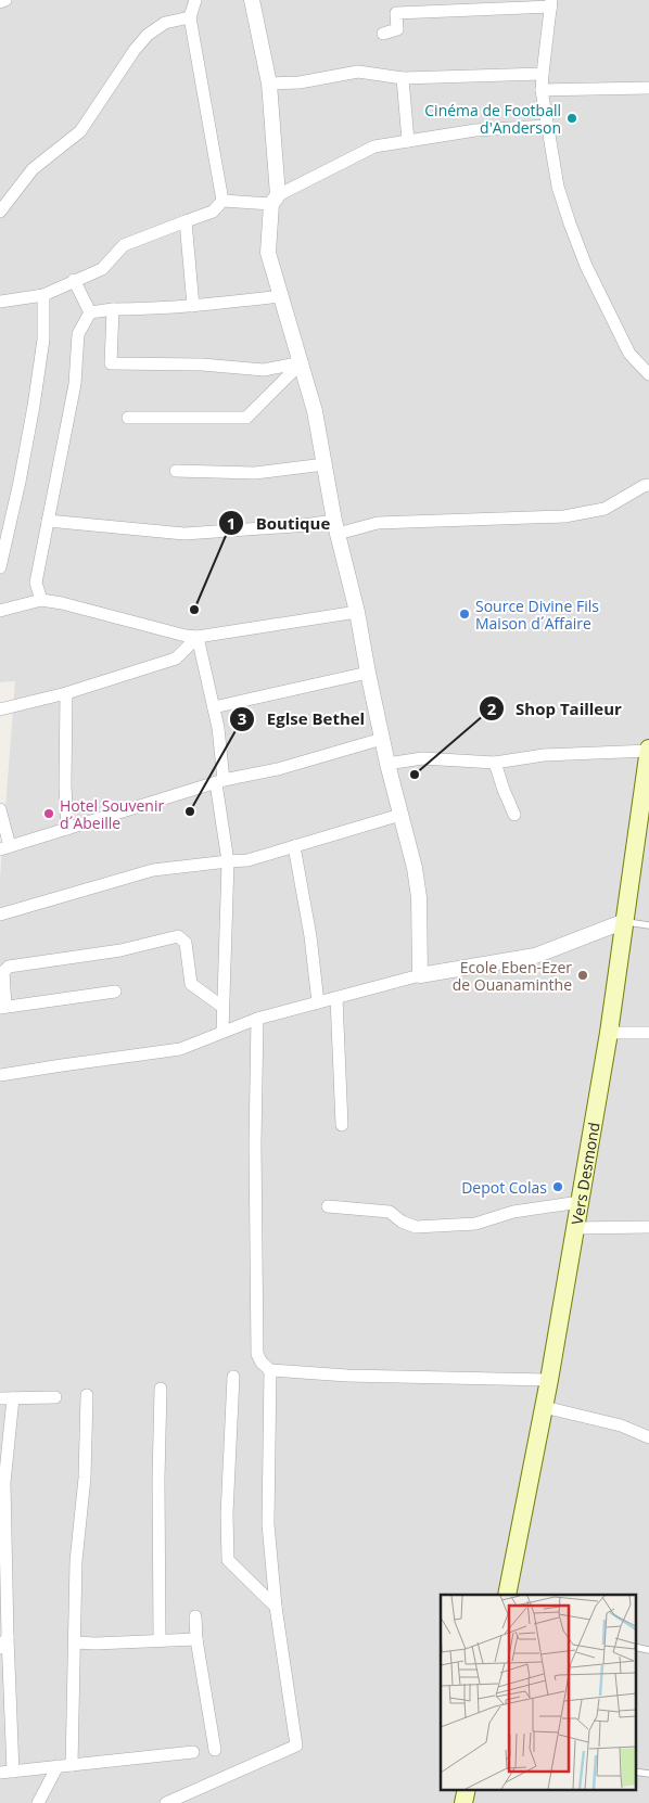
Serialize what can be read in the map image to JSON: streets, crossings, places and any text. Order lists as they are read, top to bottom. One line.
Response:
{"streets":{"main road":["Vers Desmond"]},"places":["Cinéma de Football d'Anderson","Boutique","Source Divine Fils Maison d´Affaire","Shop Tailleur","Eglse Bethel","Hotel Souvenir d´Abeille","Ecole Eben-Ezer de Ouanaminthe","Depot Colas"]}
